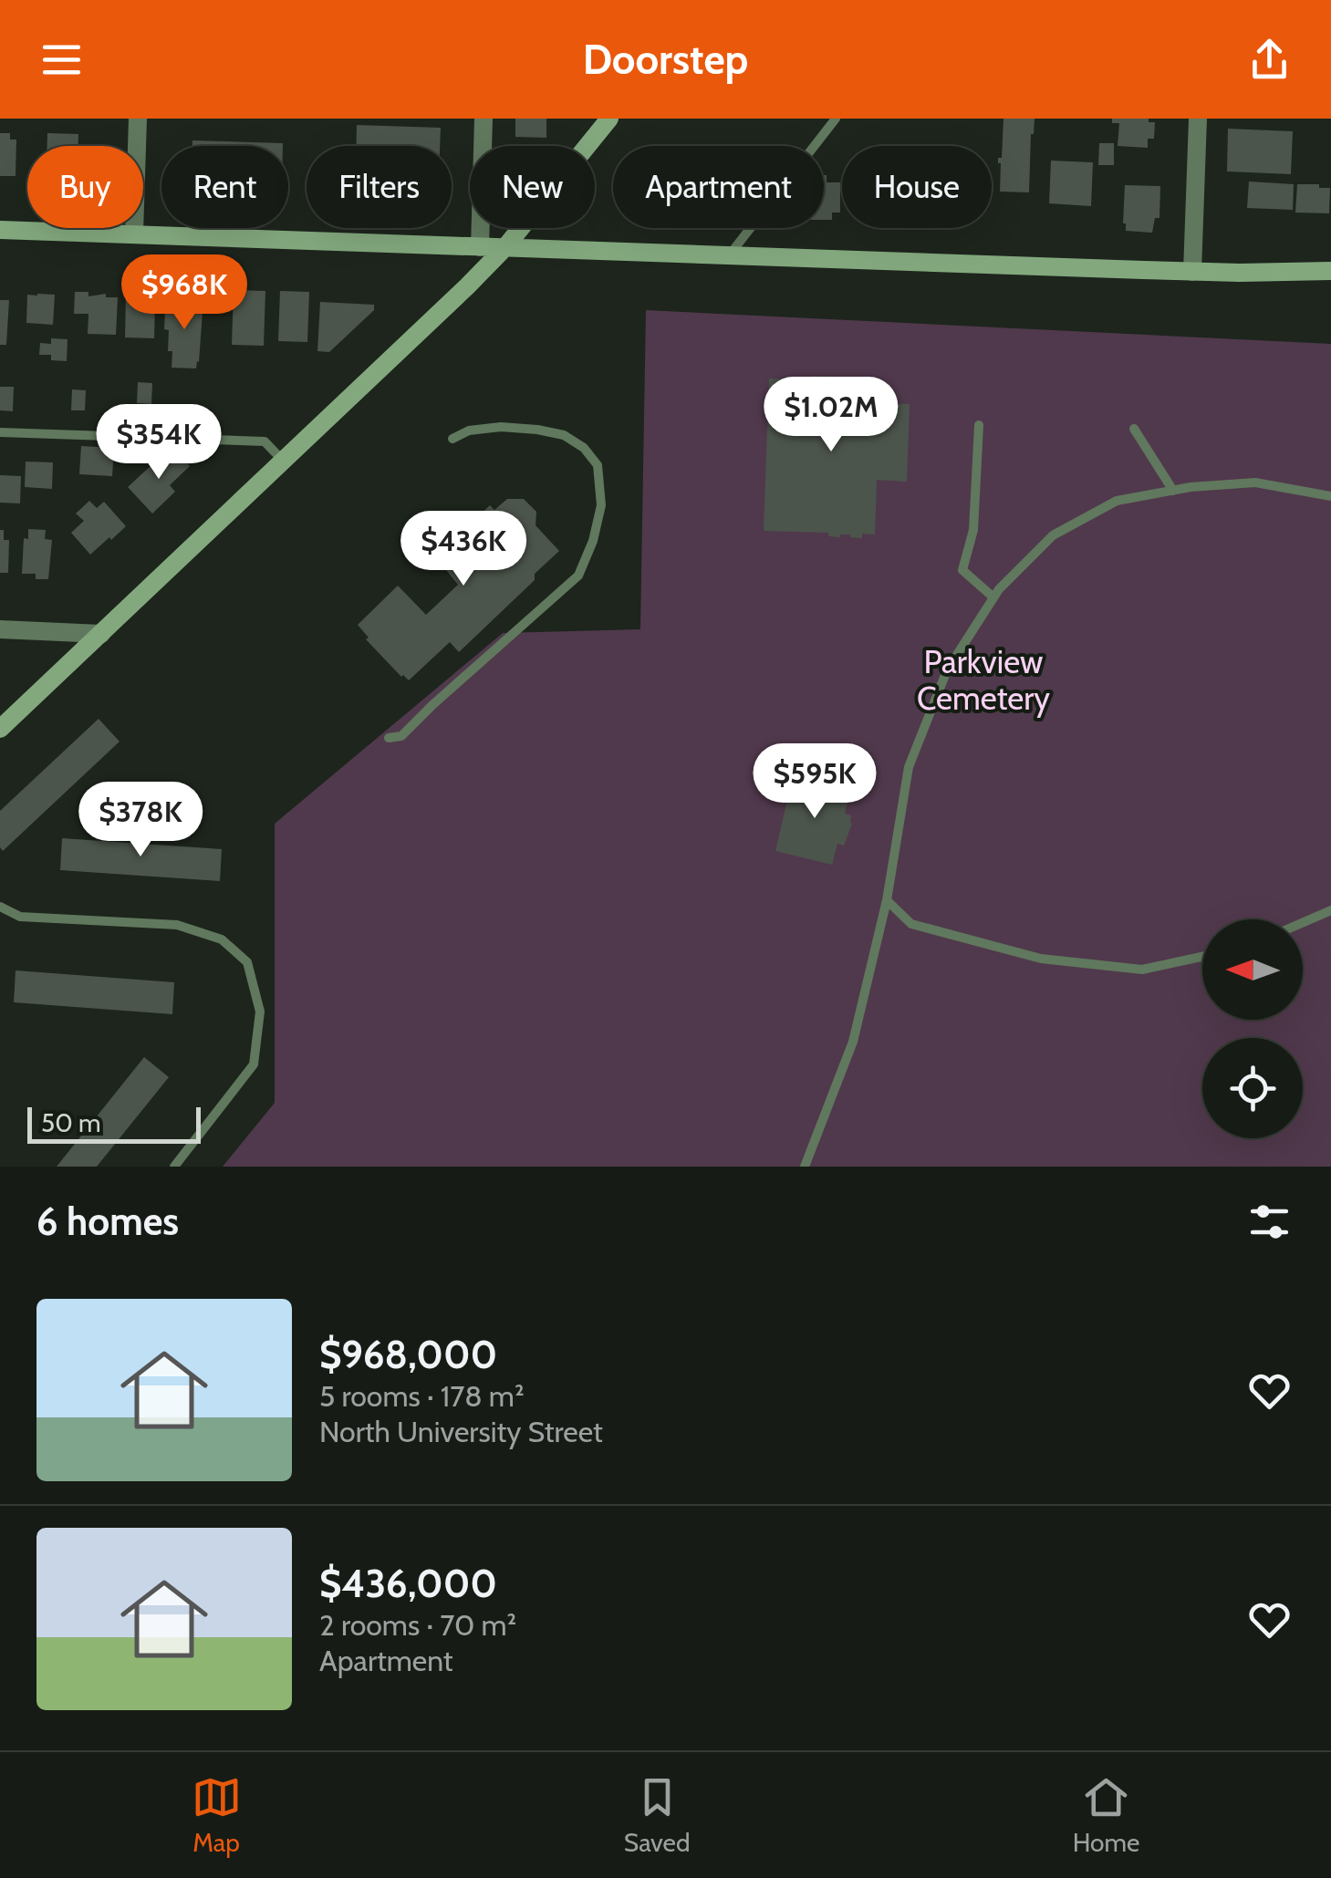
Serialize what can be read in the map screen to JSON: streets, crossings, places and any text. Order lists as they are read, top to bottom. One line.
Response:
{"parks":["Parkview Cemetery"],"scale_bar":"50 m","north":"left","page":{"header":"Doorstep","chip":["Buy","Rent","Filters","New","Apartment","House"],"price":["$968K","$1.02M","$354K","$436K","$595K","$378K"],"scale":"50 m","heading":"6 homes","list":[{"name":"$968,000","note":"5 rooms · 178 m² · North University Street"},{"name":"$436,000","note":"2 rooms · 70 m² · Apartment"}],"tabs":["Map","Saved","Home"]}}
